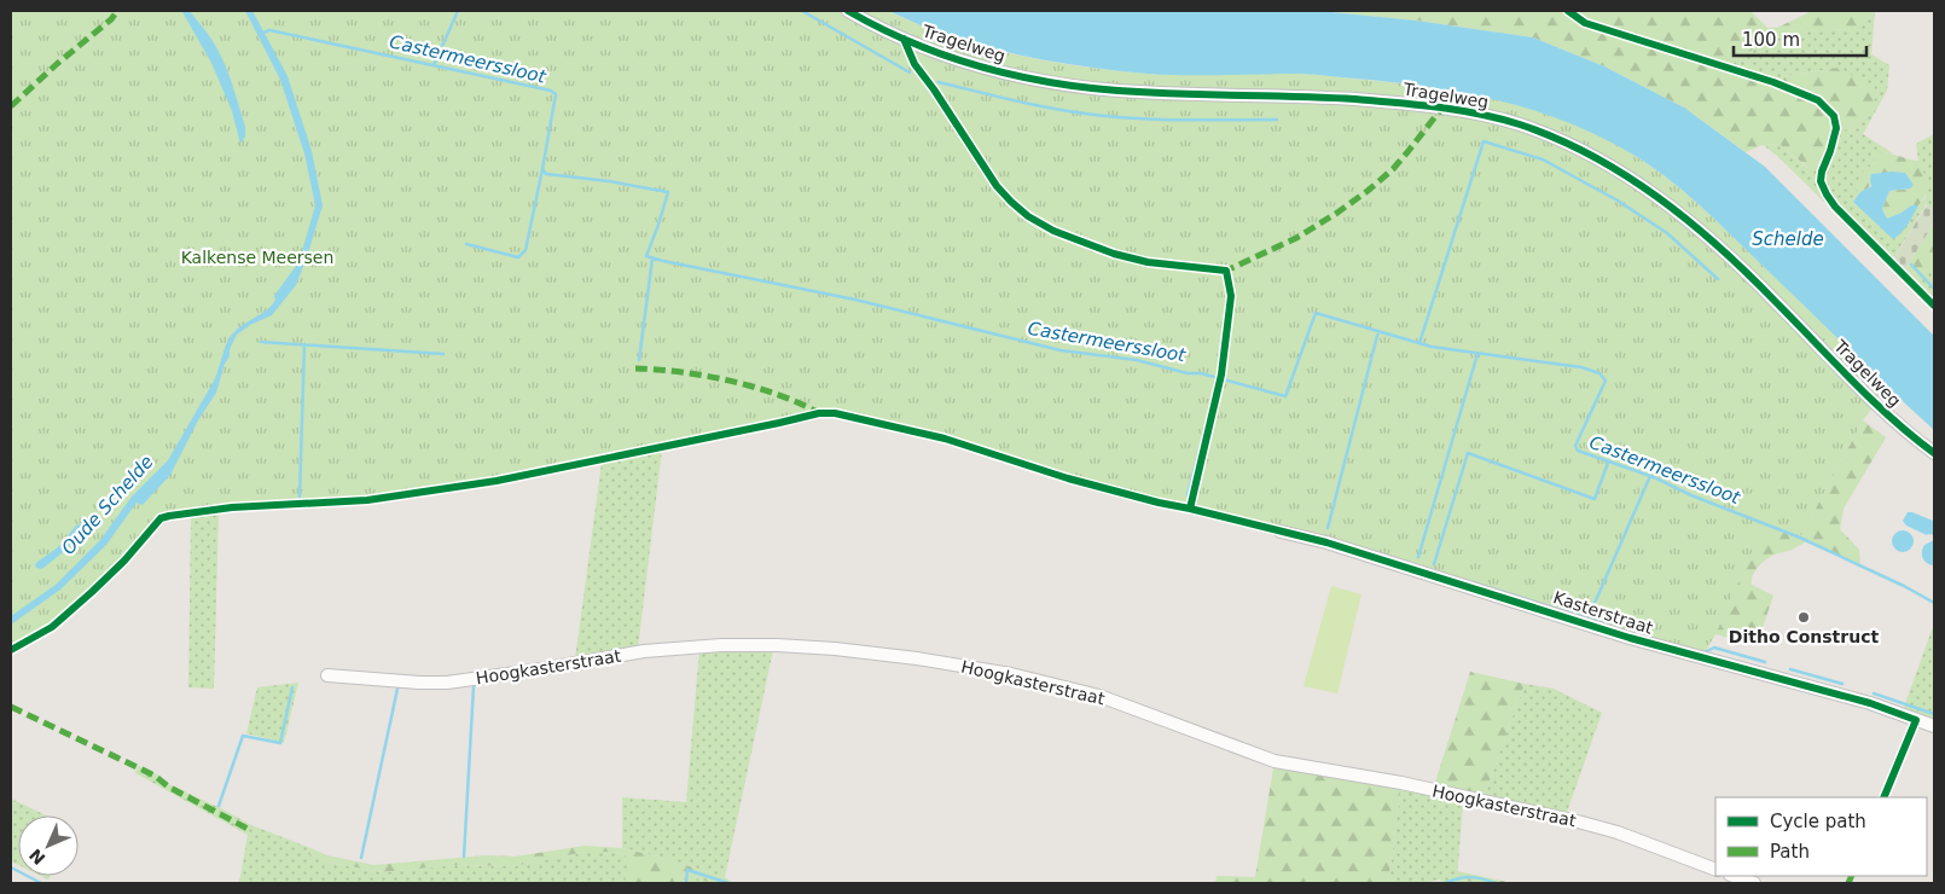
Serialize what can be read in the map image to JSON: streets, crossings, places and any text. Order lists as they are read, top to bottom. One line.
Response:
{"streets":{"street":["Tragelweg","Kasterstraat","Hoogkasterstraat"]},"water":["Castermeerssloot","Schelde","Oude Schelde"],"parks":["Kalkense Meersen"],"places":["Ditho Construct"],"legend":["Cycle path","Path"],"scale_bar":"100 m","north":"bottom left"}
